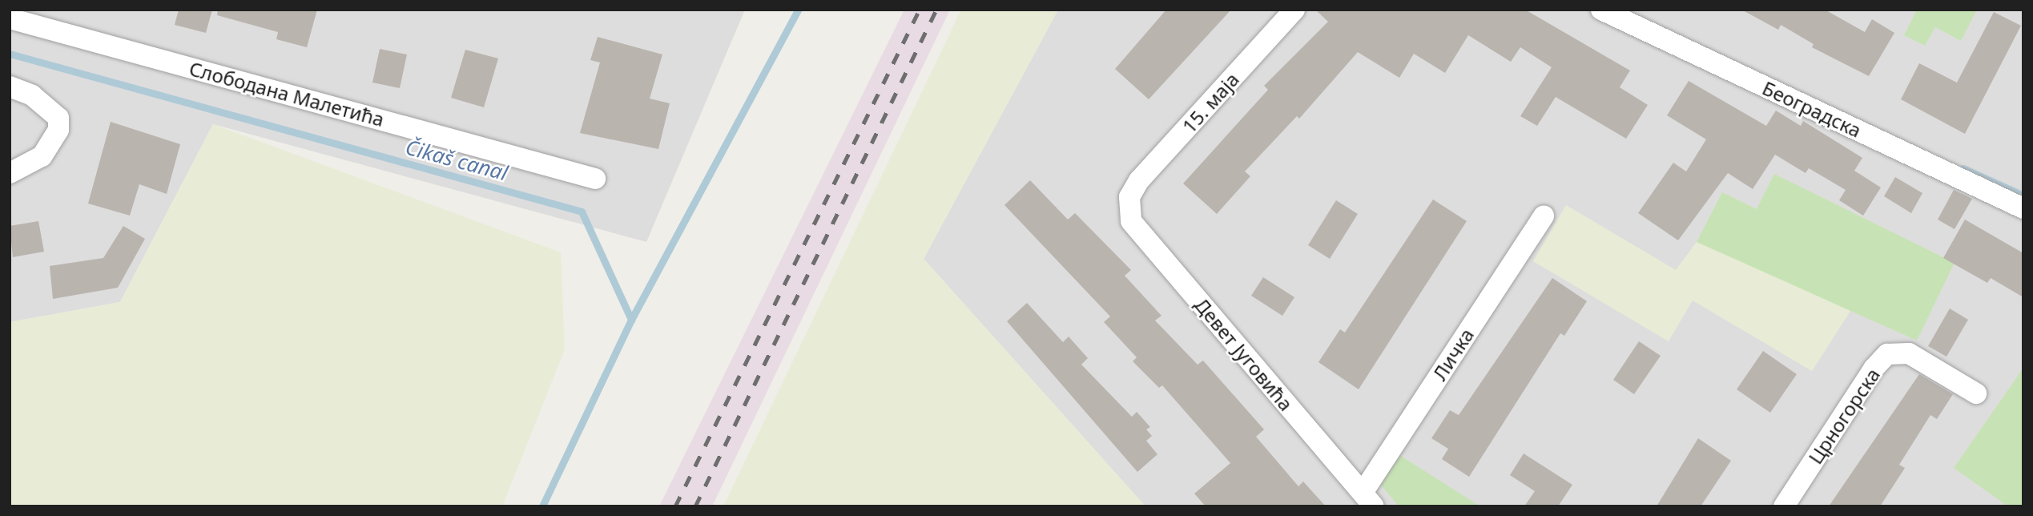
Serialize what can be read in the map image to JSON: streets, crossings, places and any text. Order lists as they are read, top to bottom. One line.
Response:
{"streets":{"street":["Слободана Малетића","15. маја","Београдска","Девет Југовића","Личка","Црногорска"]},"crossings":[["15. маја","Девет Југовића"],["Девет Југовића","Личка"]],"water":["Čikaš canal"]}
